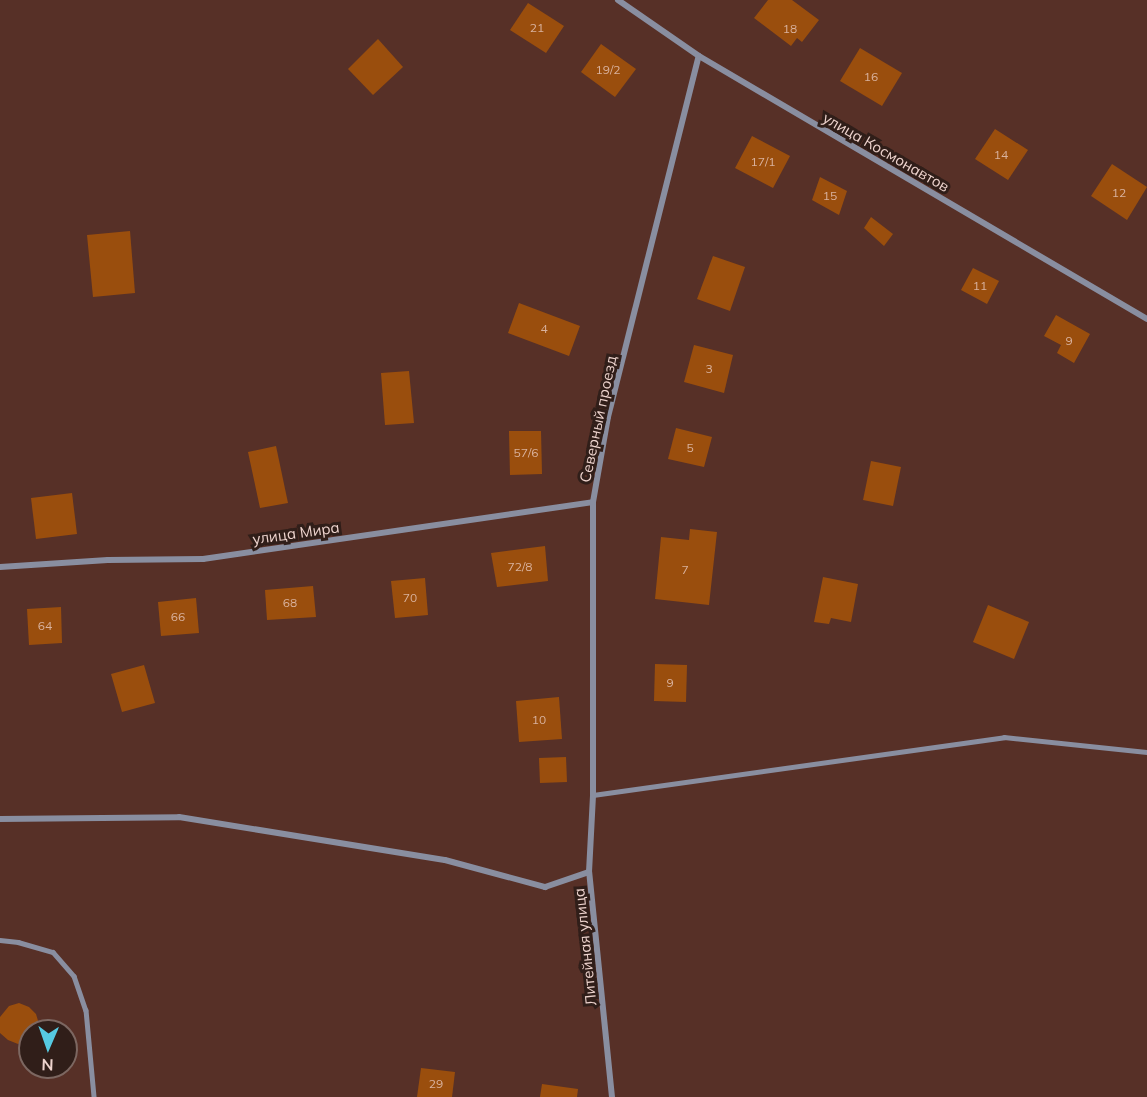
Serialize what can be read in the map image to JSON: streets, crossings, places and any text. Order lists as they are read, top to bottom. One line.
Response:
{"streets":{"street":["улица Космонавтов","Северный проезд","улица Мира","Литейная улица"]},"crossings":[["улица Космонавтов","Северный проезд"],["Северный проезд","улица Мира"],["Северный проезд","Литейная улица"]],"house_numbers":["21","18","19/2","16","14","17/1","12","15","11","4","9","3","5","57/6","72/8","7","70","68","66","64","9","10","29"],"north":"bottom"}
